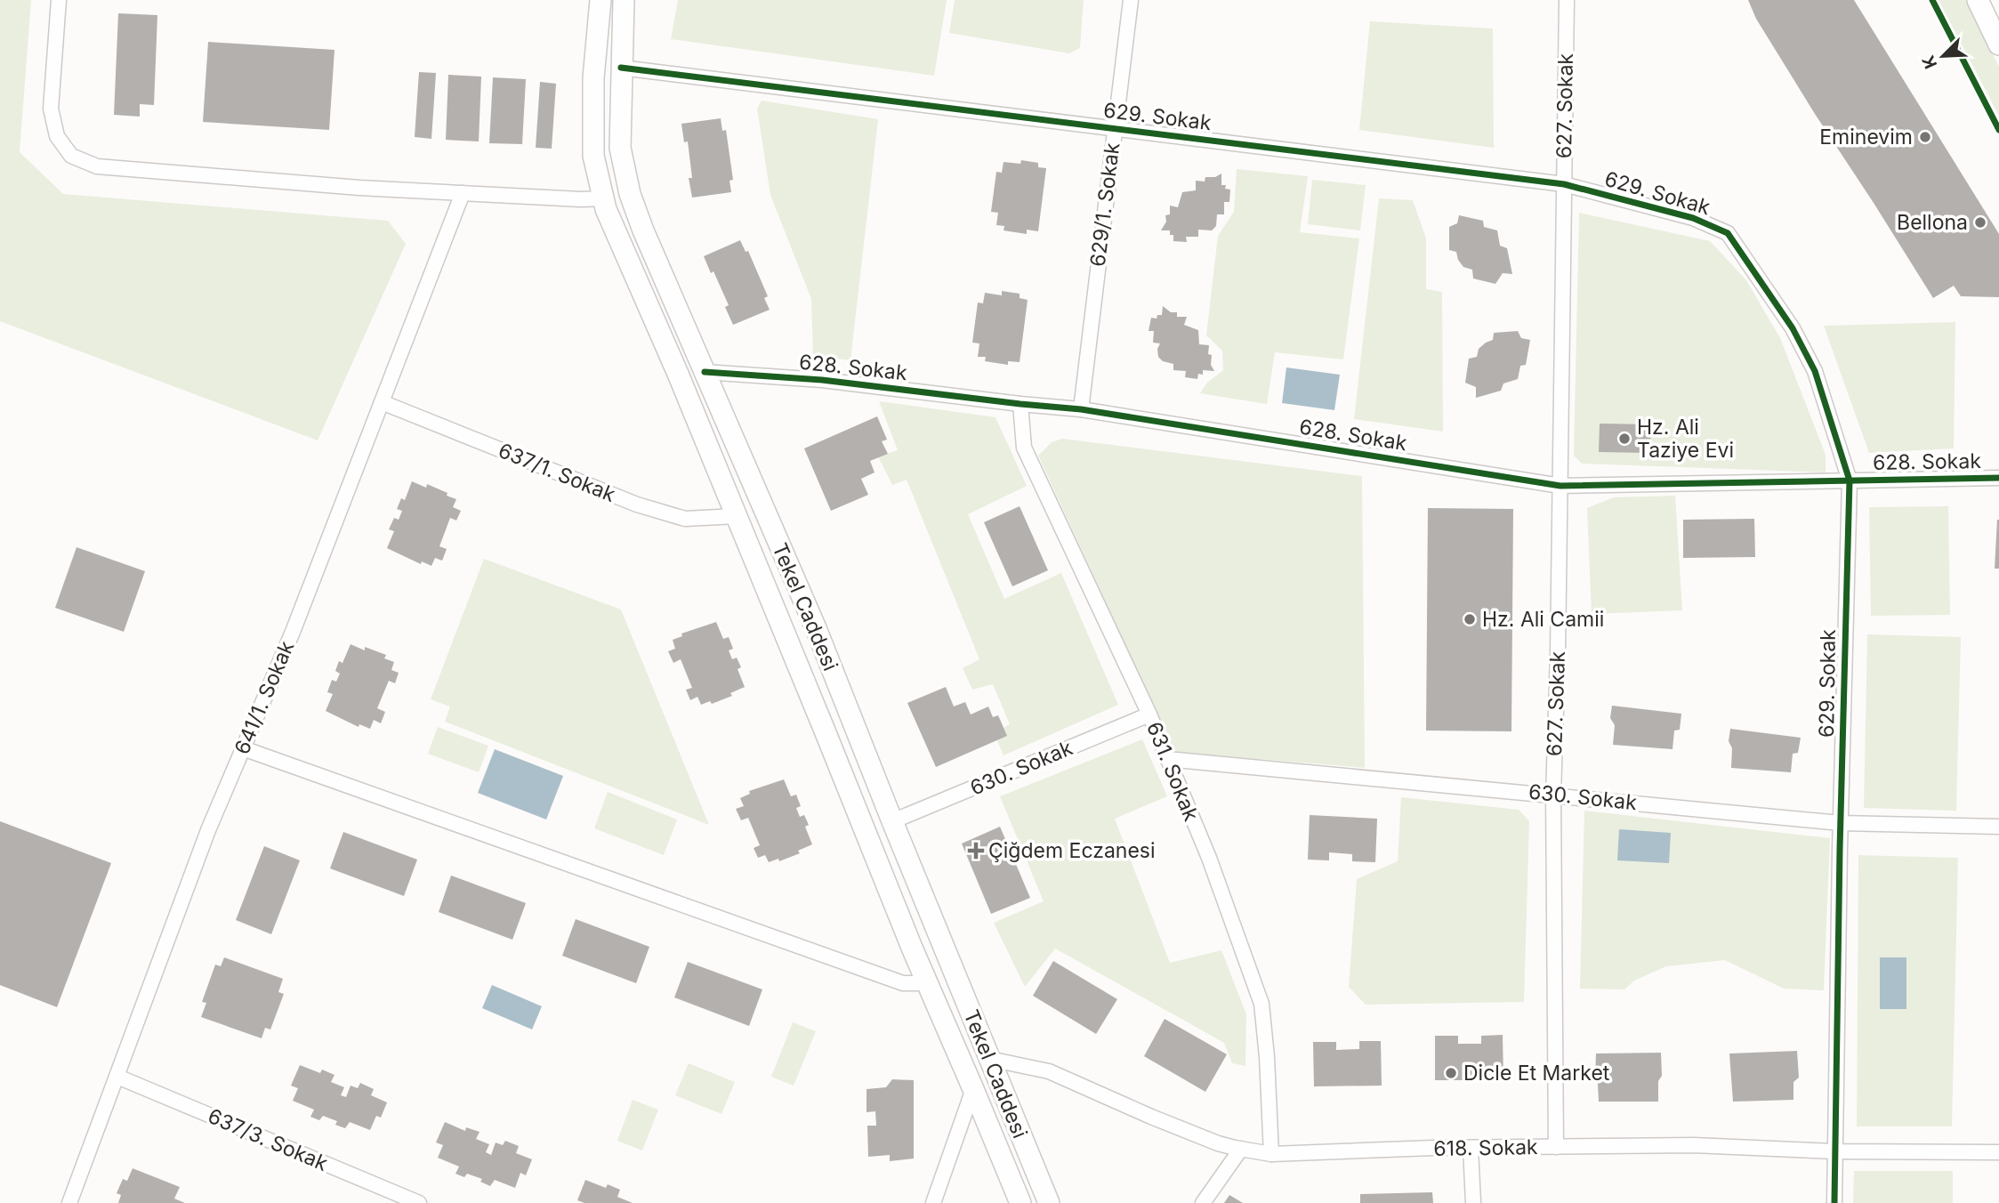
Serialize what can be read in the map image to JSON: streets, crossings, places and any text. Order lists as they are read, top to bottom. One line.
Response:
{"streets":{"main road":["Tekel Caddesi"],"street":["627. Sokak","629. Sokak","629/1. Sokak","628. Sokak","637/1. Sokak","641/1. Sokak","630. Sokak","631. Sokak","637/3. Sokak","618. Sokak"]},"crossings":[["627. Sokak","629. Sokak"],["627. Sokak","628. Sokak"],["627. Sokak","630. Sokak"],["627. Sokak","618. Sokak"],["629. Sokak","629/1. Sokak"],["629. Sokak","628. Sokak"],["629. Sokak","Tekel Caddesi"],["629. Sokak","630. Sokak"],["629. Sokak","618. Sokak"],["629/1. Sokak","628. Sokak"],["628. Sokak","Tekel Caddesi"],["628. Sokak","631. Sokak"],["637/1. Sokak","641/1. Sokak"],["Tekel Caddesi","630. Sokak"],["Tekel Caddesi","618. Sokak"],["641/1. Sokak","637/3. Sokak"],["630. Sokak","631. Sokak"],["631. Sokak","618. Sokak"]],"places":{"other":["Eminevim","Bellona","Hz. Ali Taziye Evi","Hz. Ali Camii","Dicle Et Market"],"health":["Çiğdem Eczanesi"]},"north":"bottom left"}
